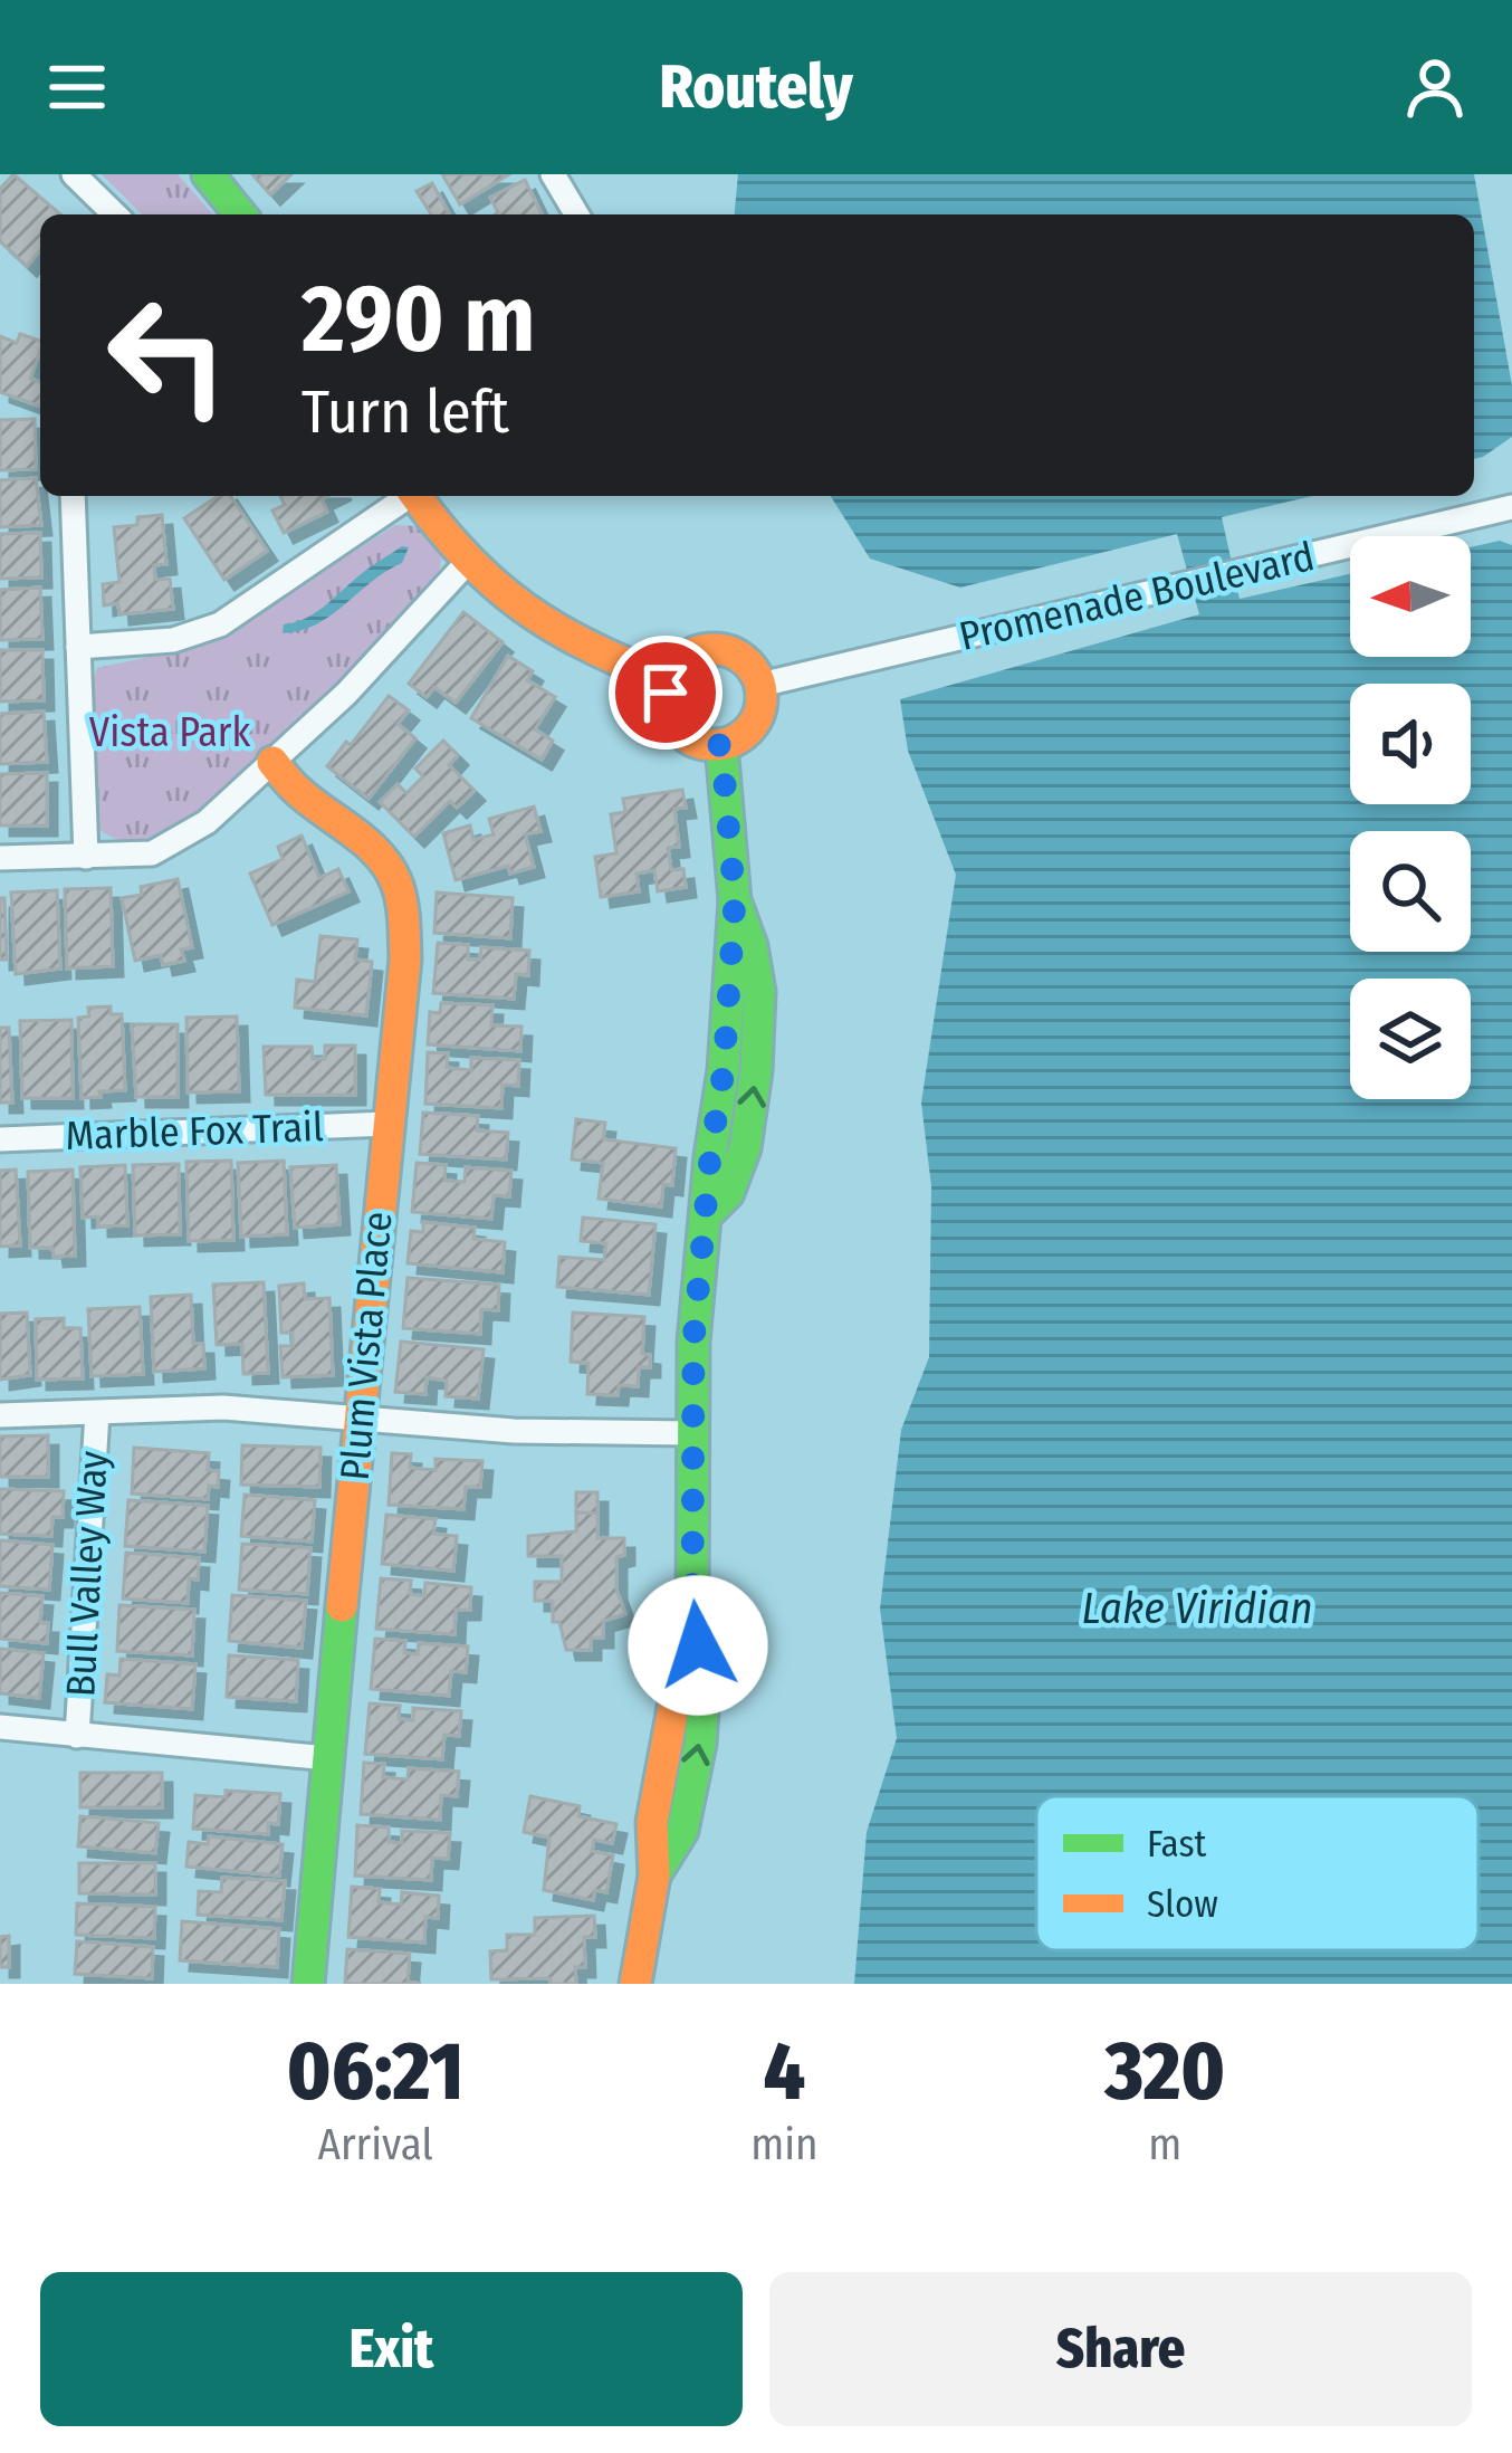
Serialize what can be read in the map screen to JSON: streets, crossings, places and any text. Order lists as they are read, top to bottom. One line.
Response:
{"streets":{"street":["Promenade Boulevard","Marble Fox Trail","Plum Vista Place","Bull Valley Way"]},"crossings":[["Marble Fox Trail","Plum Vista Place"]],"water":["Lake Viridian"],"parks":["Vista Park"],"legend":["Fast","Slow"],"north":"left","page":{"header":"Routely","turn":["290 m","Turn left"],"eta":["06:21","Arrival","4","min","320","m"],"buttons":["Exit","Share"]}}
